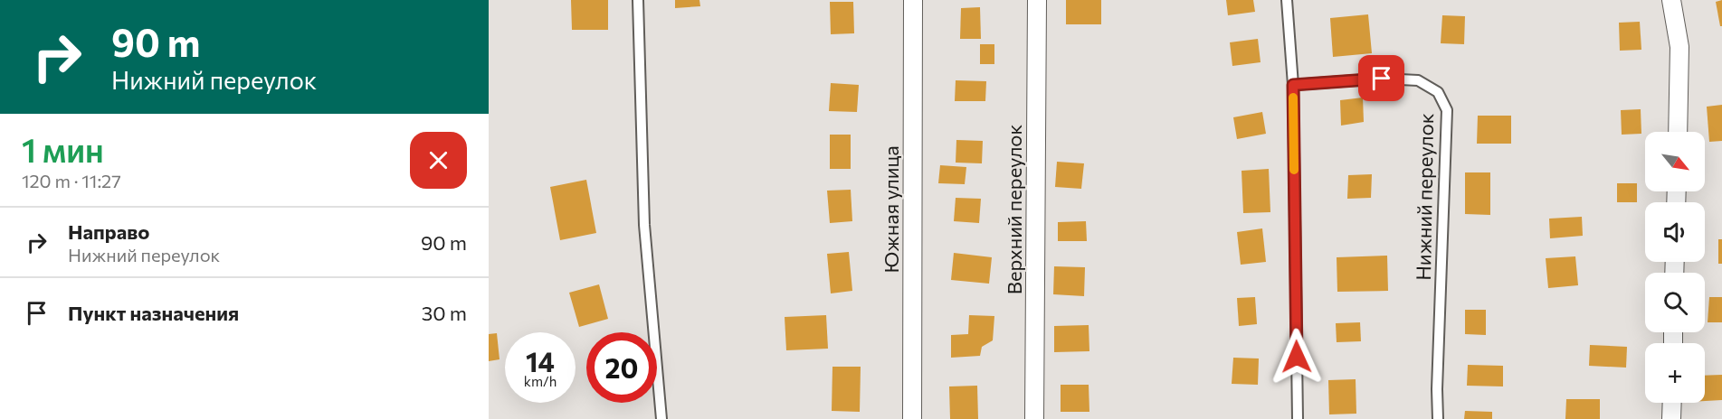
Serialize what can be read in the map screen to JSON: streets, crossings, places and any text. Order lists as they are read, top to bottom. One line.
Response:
{"streets":{"street":["Южная улица","Верхний переулок"],"lane":["Нижний переулок"]},"north":"bottom right","page":{"turn":["90 m","Нижний переулок"],"heading":["1 мин","120 m · 11:27"],"map_buttons":"+","list":[{"name":"Направо","note":"Нижний переулок","value":"90 m"},{"name":"Пункт назначения","value":"30 m"}],"speed":"14 km/h","limit":"20"}}
